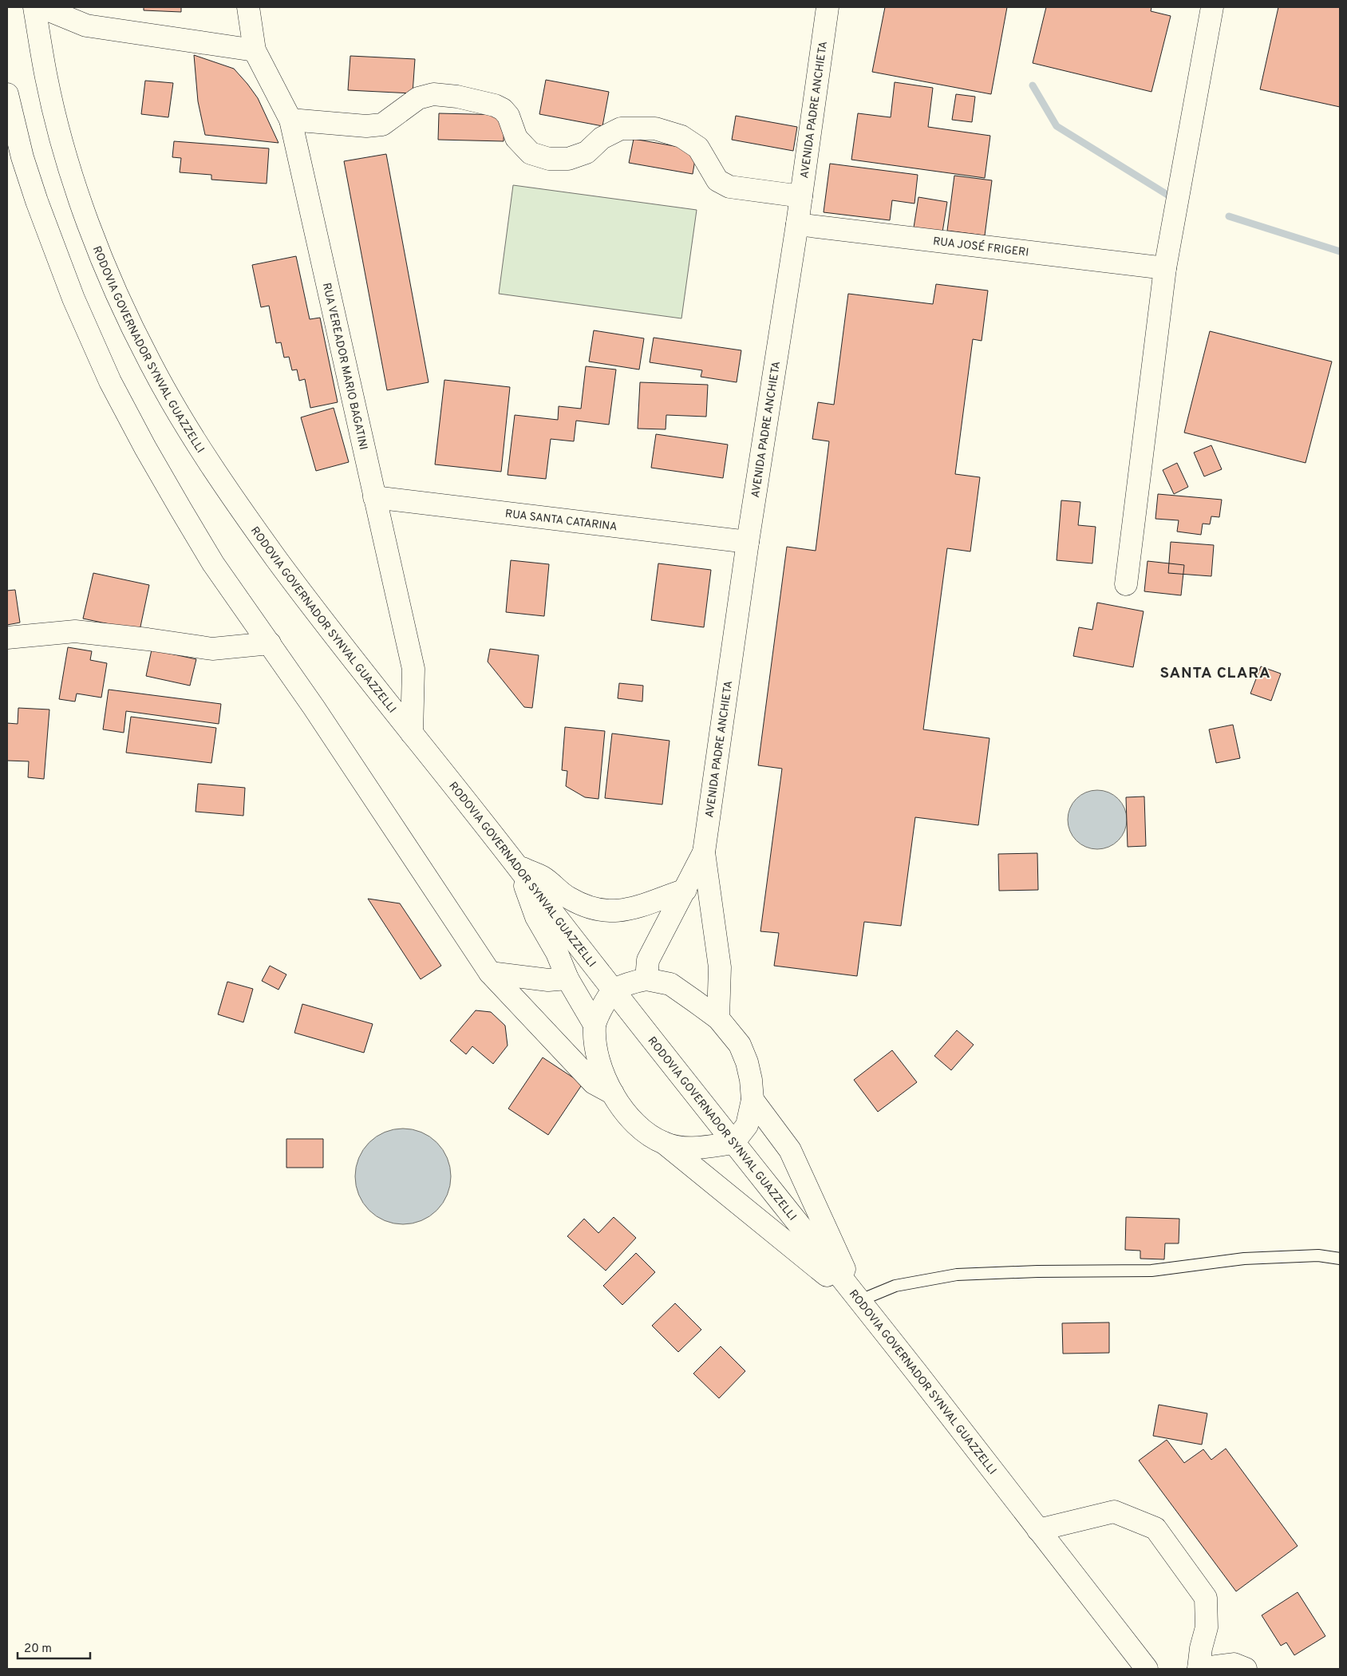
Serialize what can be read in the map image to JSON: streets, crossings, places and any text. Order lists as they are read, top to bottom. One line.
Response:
{"streets":{"street":["AVENIDA PADRE ANCHIETA","RUA JOSÉ FRIGERI","RODOVIA GOVERNADOR SYNVAL GUAZZELLI","RUA VEREADOR MARIO BAGATINI","RUA SANTA CATARINA"]},"crossings":[["AVENIDA PADRE ANCHIETA","RUA JOSÉ FRIGERI"],["AVENIDA PADRE ANCHIETA","RUA SANTA CATARINA"],["RODOVIA GOVERNADOR SYNVAL GUAZZELLI","RUA VEREADOR MARIO BAGATINI"],["RUA VEREADOR MARIO BAGATINI","RUA SANTA CATARINA"]],"districts":["SANTA CLARA"],"scale_bar":"20 m"}
